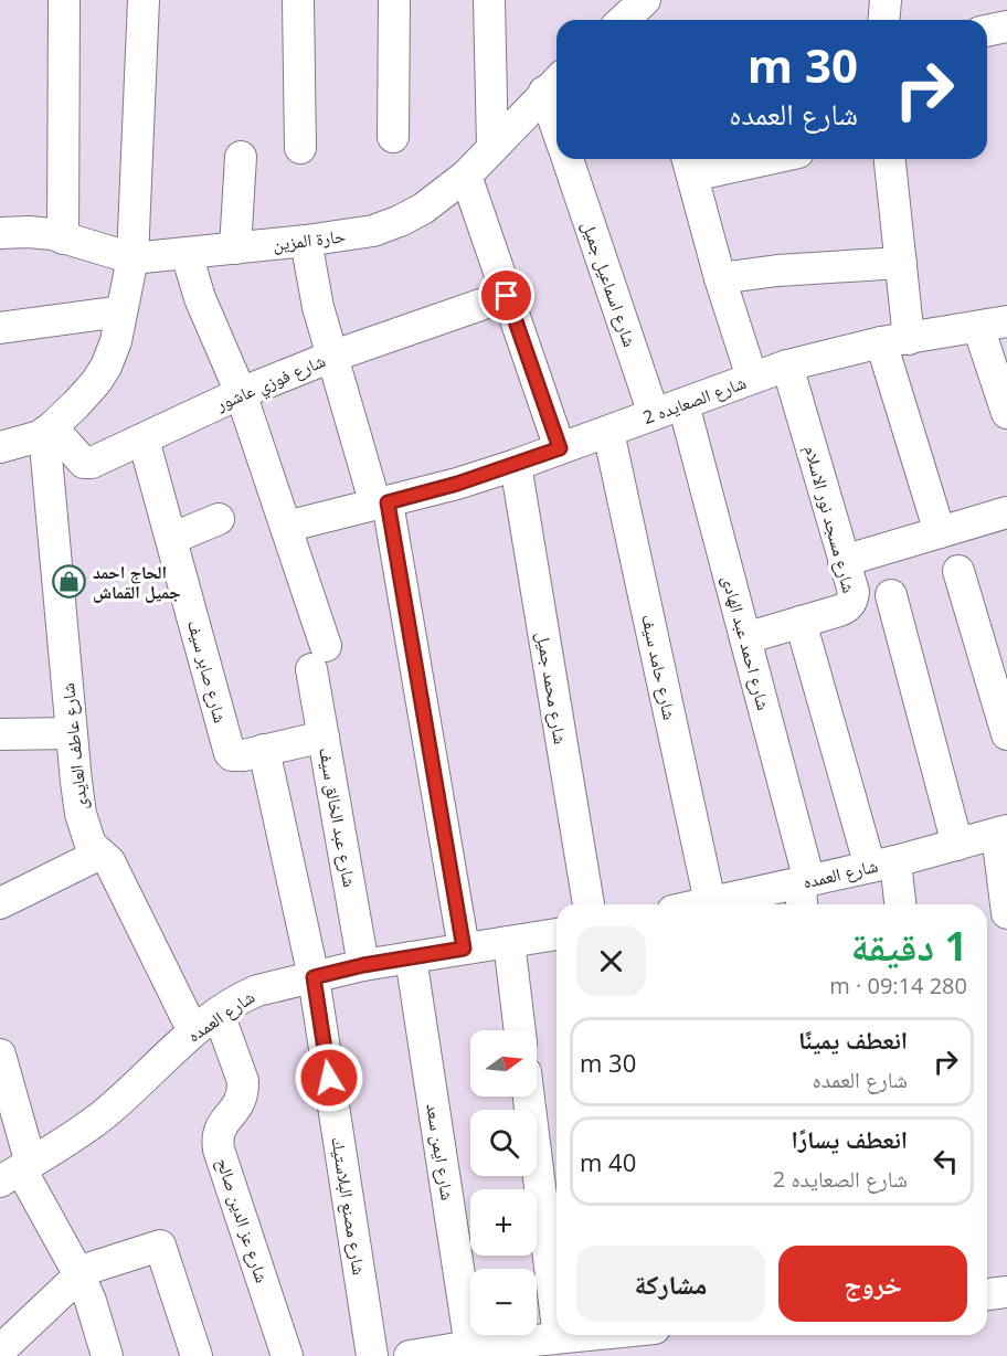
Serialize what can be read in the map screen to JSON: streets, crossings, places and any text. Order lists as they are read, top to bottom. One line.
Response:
{"streets":{"street":["حارة المزين","شارع اسماعيل جميل","شارع فوزي عاشور","شارع الصعايده 2","شارع مسجد نور الاسلام","شارع احمد عبد الهادى","شارع حامد سيف","شارع صابر سيف","شارع محمد جميل","شارع عاطف العايدى","شارع عبد الخالق سيف","شارع العمده","شارع ايمن سعد","شارع مصنع البلاستيك","شارع عز الدين صالح"]},"crossings":[["حارة المزين","شارع عبد الخالق سيف"],["شارع اسماعيل جميل","شارع الصعايده 2"],["شارع فوزي عاشور","شارع صابر سيف"],["شارع فوزي عاشور","شارع عاطف العايدى"],["شارع فوزي عاشور","شارع عبد الخالق سيف"],["شارع الصعايده 2","شارع مسجد نور الاسلام"],["شارع الصعايده 2","شارع احمد عبد الهادى"],["شارع الصعايده 2","شارع حامد سيف"],["شارع الصعايده 2","شارع محمد جميل"],["شارع الصعايده 2","شارع عبد الخالق سيف"],["شارع مسجد نور الاسلام","شارع احمد عبد الهادى"],["شارع احمد عبد الهادى","شارع العمده"],["شارع صابر سيف","شارع عبد الخالق سيف"],["شارع عاطف العايدى","شارع العمده"],["شارع عبد الخالق سيف","شارع العمده"],["شارع العمده","شارع ايمن سعد"],["شارع العمده","شارع مصنع البلاستيك"],["شارع العمده","شارع عز الدين صالح"]],"places":{"shop":["الحاج احمد جميل القماش"]},"north":"right","page":{"turn":["30 m","شارع العمده"],"heading":["1 دقيقة","280 m · 09:14"],"list":[{"name":"انعطف يمينًا","note":"شارع العمده","value":"30 m"},{"name":"انعطف يسارًا","note":"شارع الصعايده 2","value":"40 m"}],"map_buttons":["+","−"],"buttons":["خروج","مشاركة"]}}
